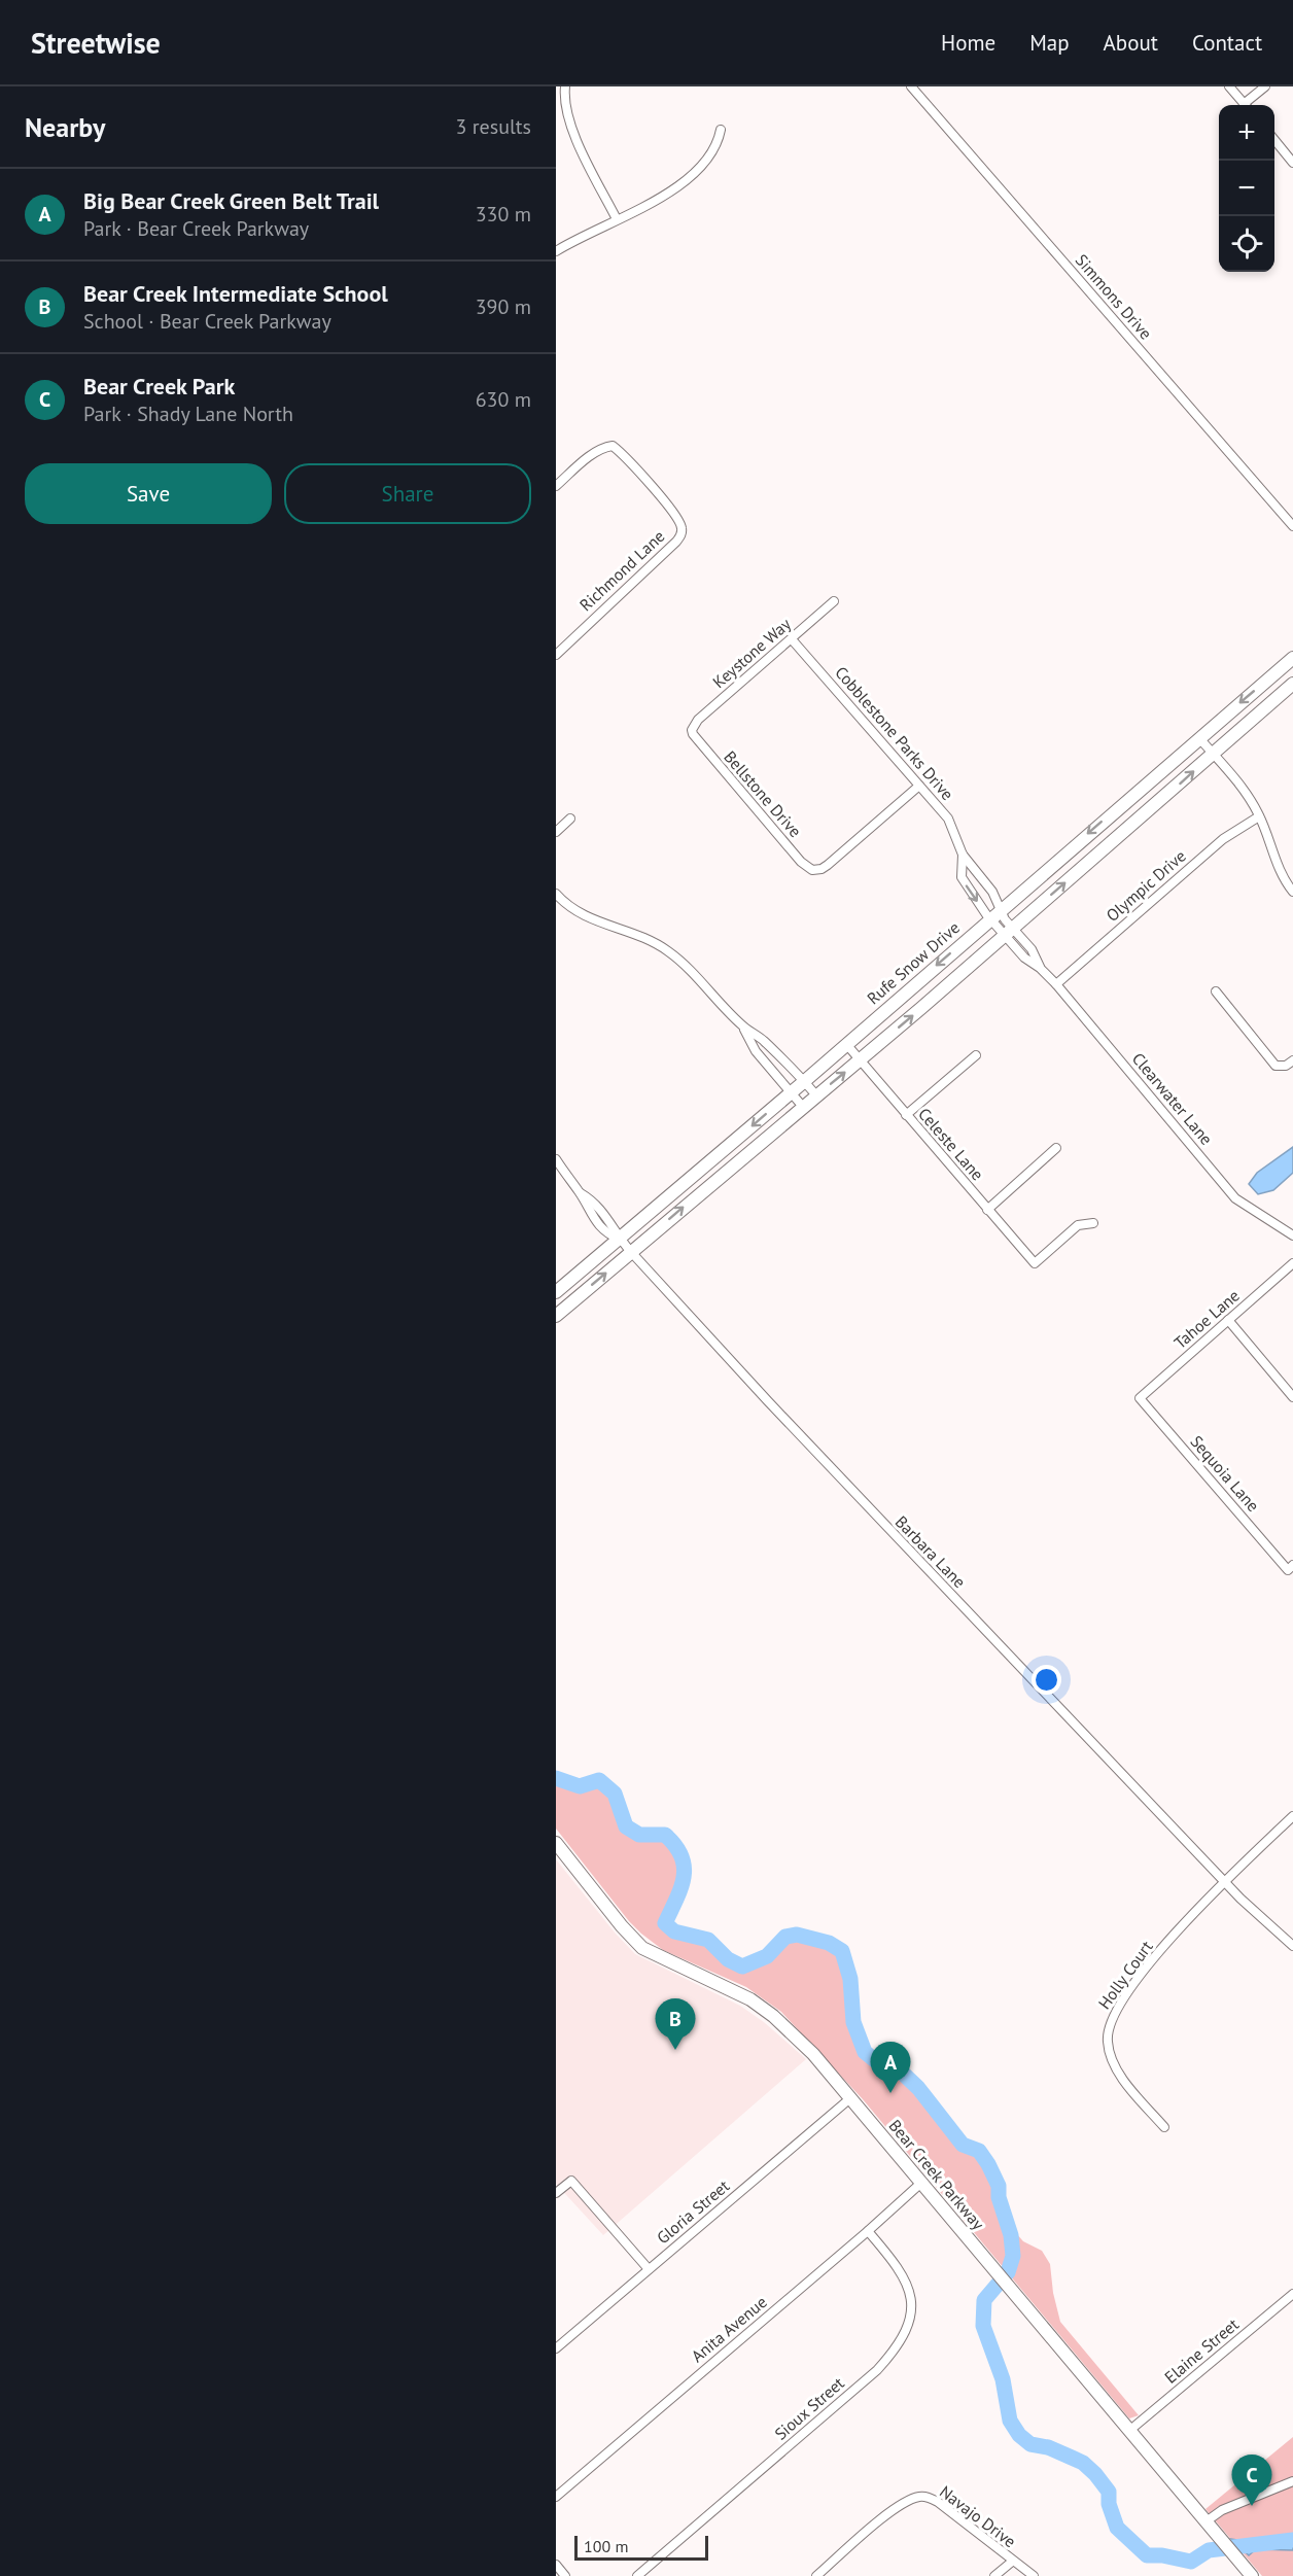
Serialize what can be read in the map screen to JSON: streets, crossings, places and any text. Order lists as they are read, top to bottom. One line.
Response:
{"streets":{"main road":["Rufe Snow Drive","Bear Creek Parkway"],"street":["Simmons Drive","Richmond Lane","Keystone Way","Cobblestone Parks Drive","Bellstone Drive","Olympic Drive","Clearwater Lane","Celeste Lane","Tahoe Lane","Sequoia Lane","Barbara Lane","Holly Court","Gloria Street","Anita Avenue","Elaine Street","Sioux Street","Navajo Drive"]},"crossings":[["Keystone Way","Cobblestone Parks Drive"],["Keystone Way","Bellstone Drive"],["Cobblestone Parks Drive","Bellstone Drive"],["Cobblestone Parks Drive","Rufe Snow Drive"],["Cobblestone Parks Drive","Clearwater Lane"],["Olympic Drive","Clearwater Lane"],["Rufe Snow Drive","Clearwater Lane"],["Rufe Snow Drive","Celeste Lane"],["Rufe Snow Drive","Barbara Lane"],["Tahoe Lane","Sequoia Lane"],["Barbara Lane","Holly Court"],["Bear Creek Parkway","Gloria Street"],["Bear Creek Parkway","Anita Avenue"],["Bear Creek Parkway","Elaine Street"],["Anita Avenue","Sioux Street"]],"scale_bar":"100 m","page":{"header":"Streetwise","nav":["Home","Map","About","Contact"],"heading":["Nearby","3 results"],"map_buttons":["+","−"],"list":[{"mark":"A","name":"Big Bear Creek Green Belt Trail","note":"Park · Bear Creek Parkway","value":"330 m"},{"mark":"B","name":"Bear Creek Intermediate School","note":"School · Bear Creek Parkway","value":"390 m"},{"mark":"C","name":"Bear Creek Park","note":"Park · Shady Lane North","value":"630 m"}],"buttons":["Save","Share"],"pins":["B","A","C"],"scale":"100 m"}}
